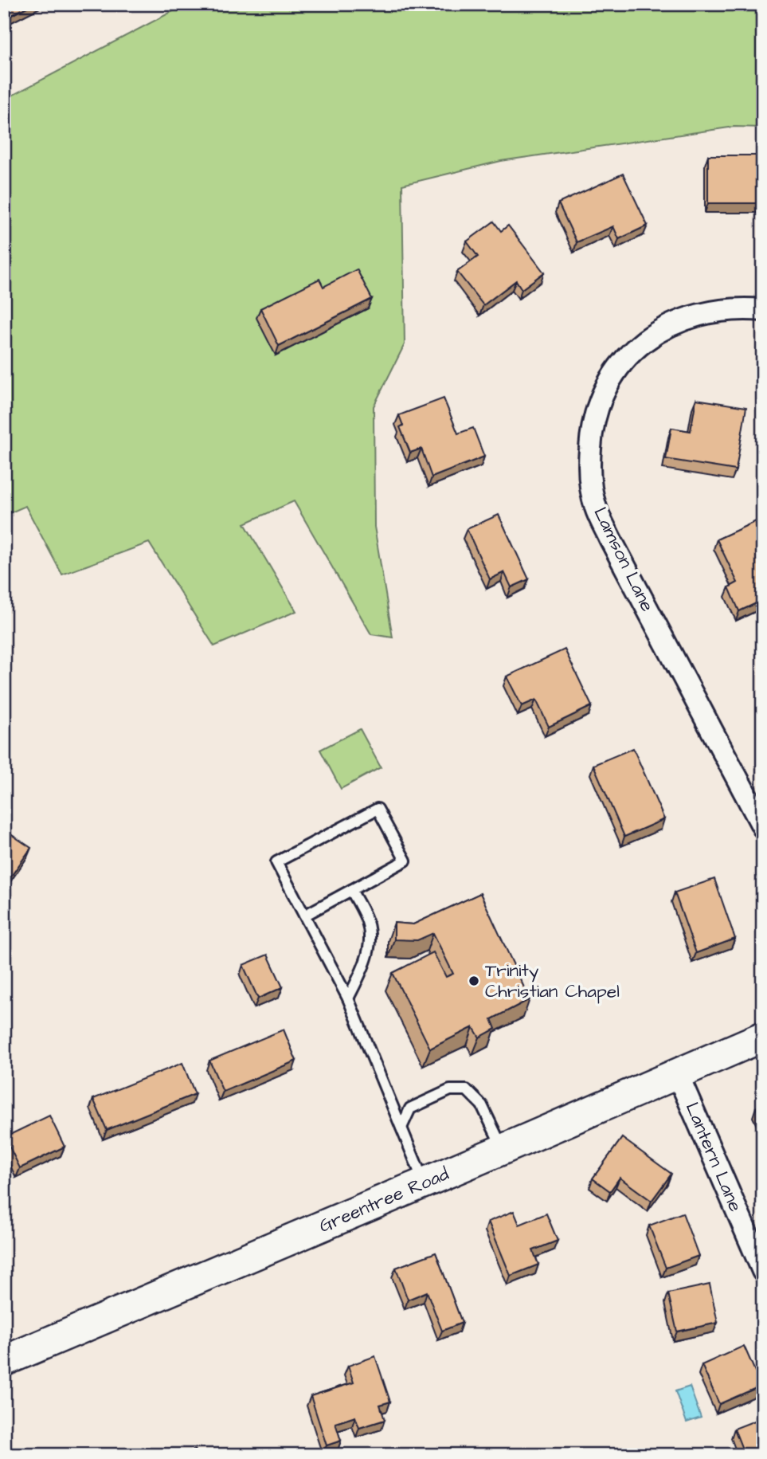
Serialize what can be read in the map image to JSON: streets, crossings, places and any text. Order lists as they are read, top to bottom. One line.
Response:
{"streets":{"street":["Lamson Lane","Lantern Lane","Greentree Road"]},"crossings":[["Lantern Lane","Greentree Road"]],"places":["Trinity Christian Chapel"]}
